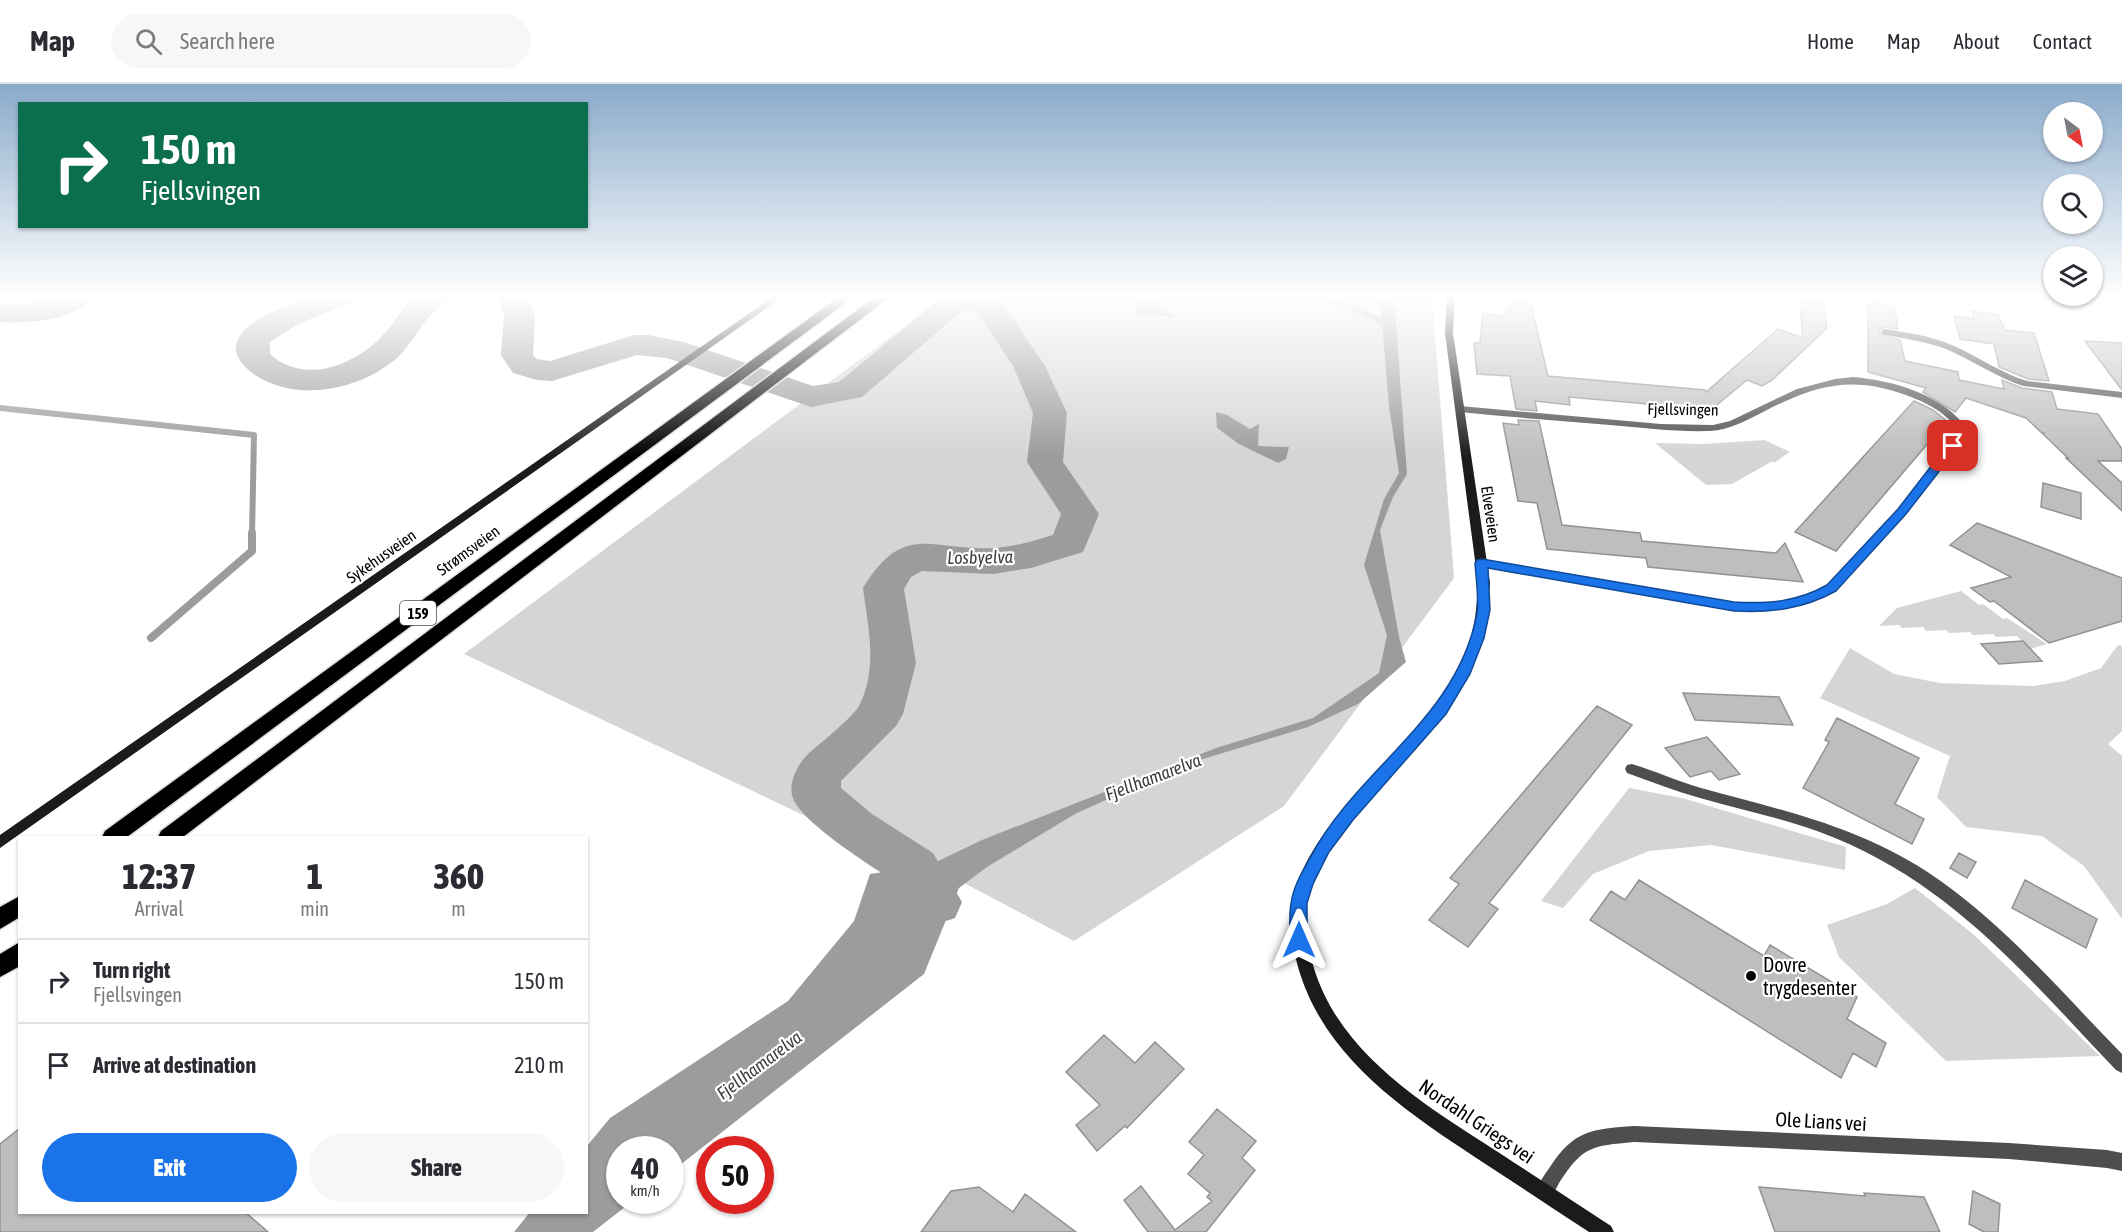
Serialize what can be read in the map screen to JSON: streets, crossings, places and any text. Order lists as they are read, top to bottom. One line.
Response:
{"streets":{"highway":["Strømsveien","159"],"main road":["Elveveien","Sykehusveien","Nordahl Griegs vei"],"street":["Fjellsvingen","Ole Lians vei"]},"crossings":[["Fjellsvingen","Elveveien"],["Elveveien","Nordahl Griegs vei"],["Nordahl Griegs vei","Ole Lians vei"]],"water":["Losbyelva","Fjellhamarelva"],"places":["Dovre trygdesenter"],"north":"bottom right","page":{"header":"Map","search":"Search here","nav":["Home","Map","About","Contact"],"turn":["150 m","Fjellsvingen"],"eta":["12:37","Arrival","1","min","360","m"],"list":[{"name":"Turn right","note":"Fjellsvingen","value":"150 m"},{"name":"Arrive at destination","value":"210 m"}],"buttons":["Exit","Share"],"speed":"40 km/h","limit":"50"}}
